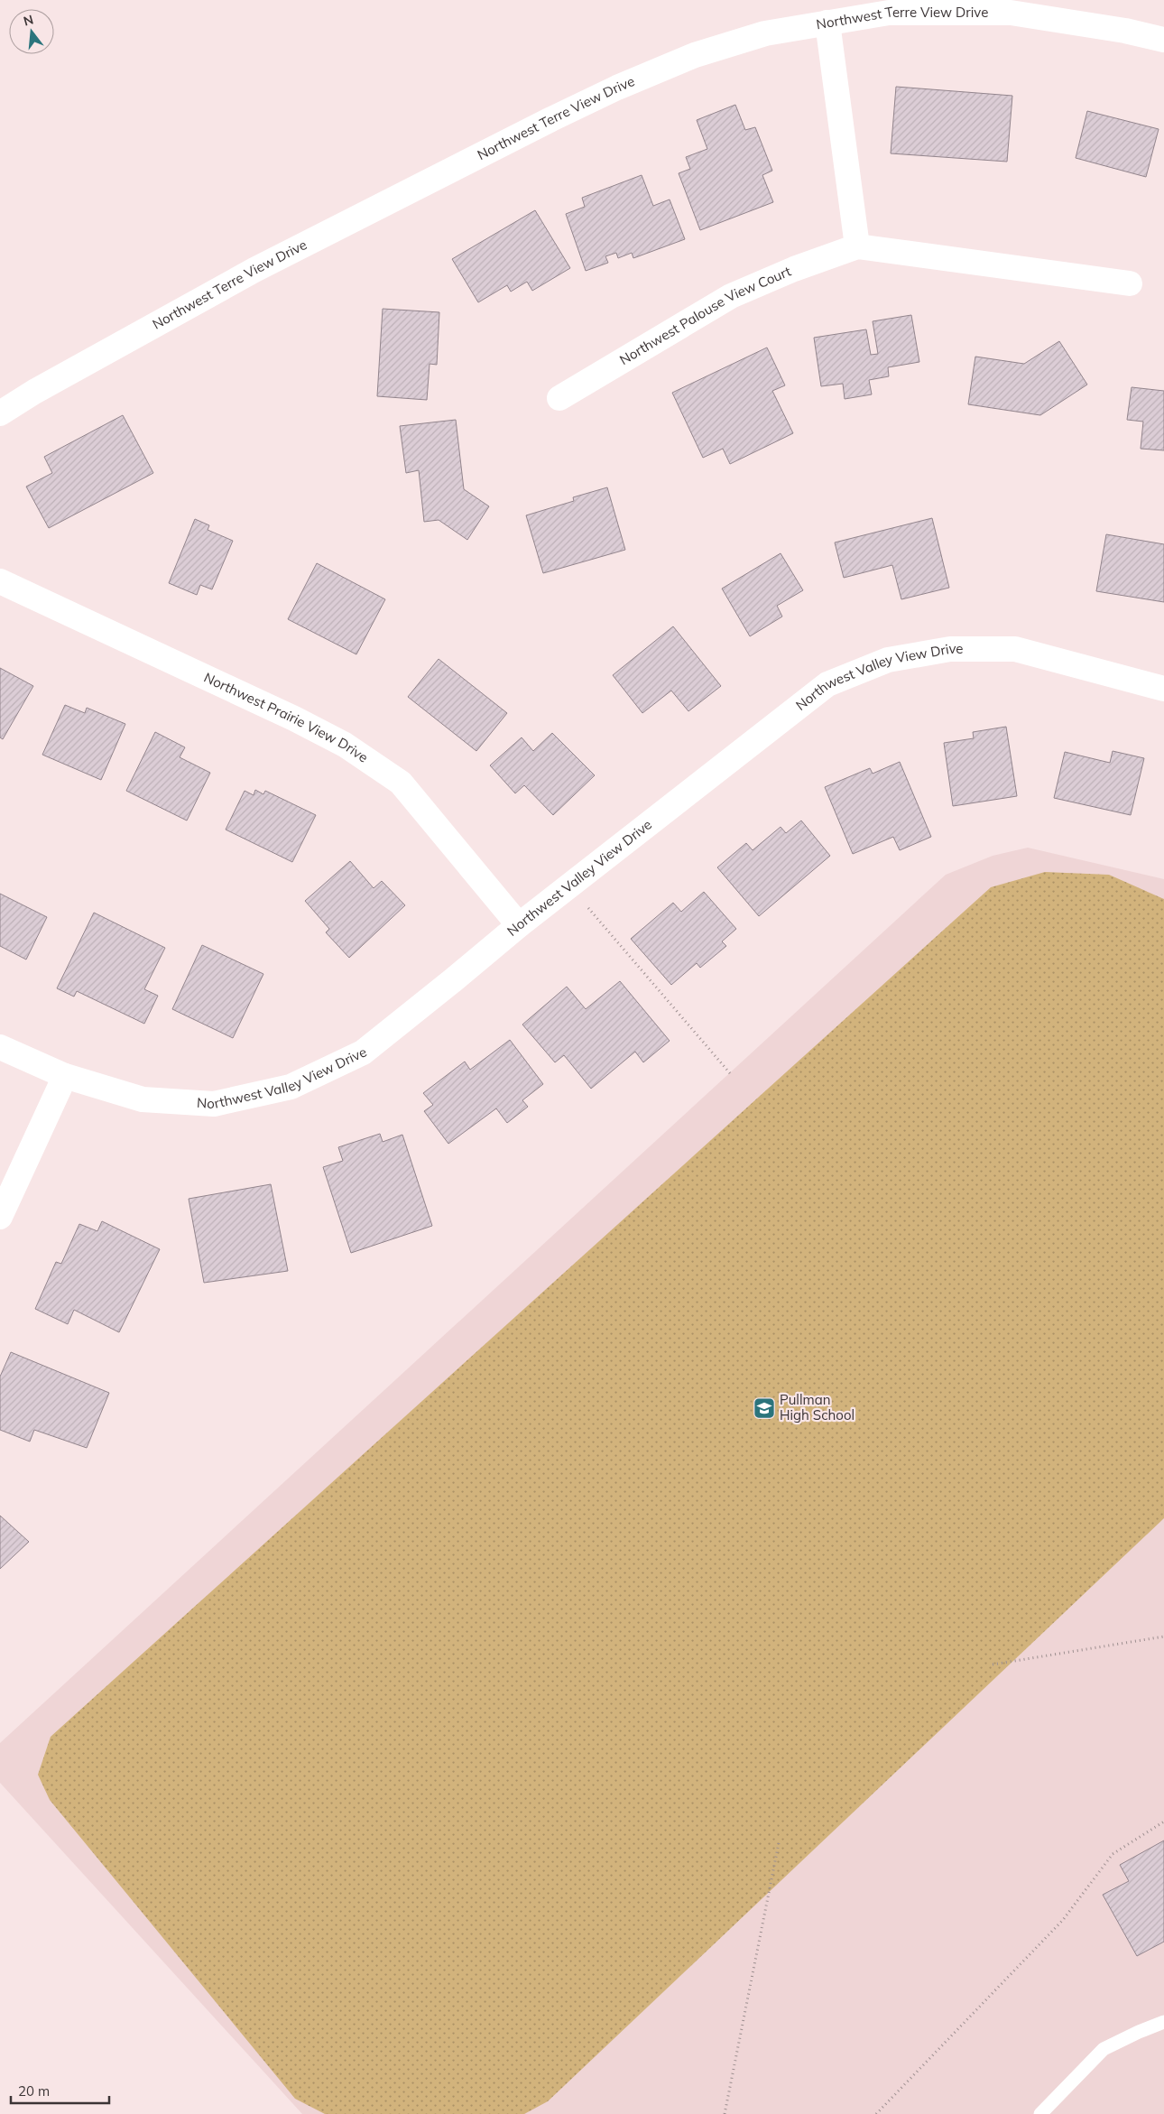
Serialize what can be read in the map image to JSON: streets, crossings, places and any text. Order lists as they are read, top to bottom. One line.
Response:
{"streets":{"street":["Northwest Terre View Drive","Northwest Palouse View Court","Northwest Valley View Drive","Northwest Prairie View Drive"]},"crossings":[["Northwest Valley View Drive","Northwest Prairie View Drive"]],"places":{"school or university":["Pullman High School"]},"scale_bar":"20 m","north":"top"}
